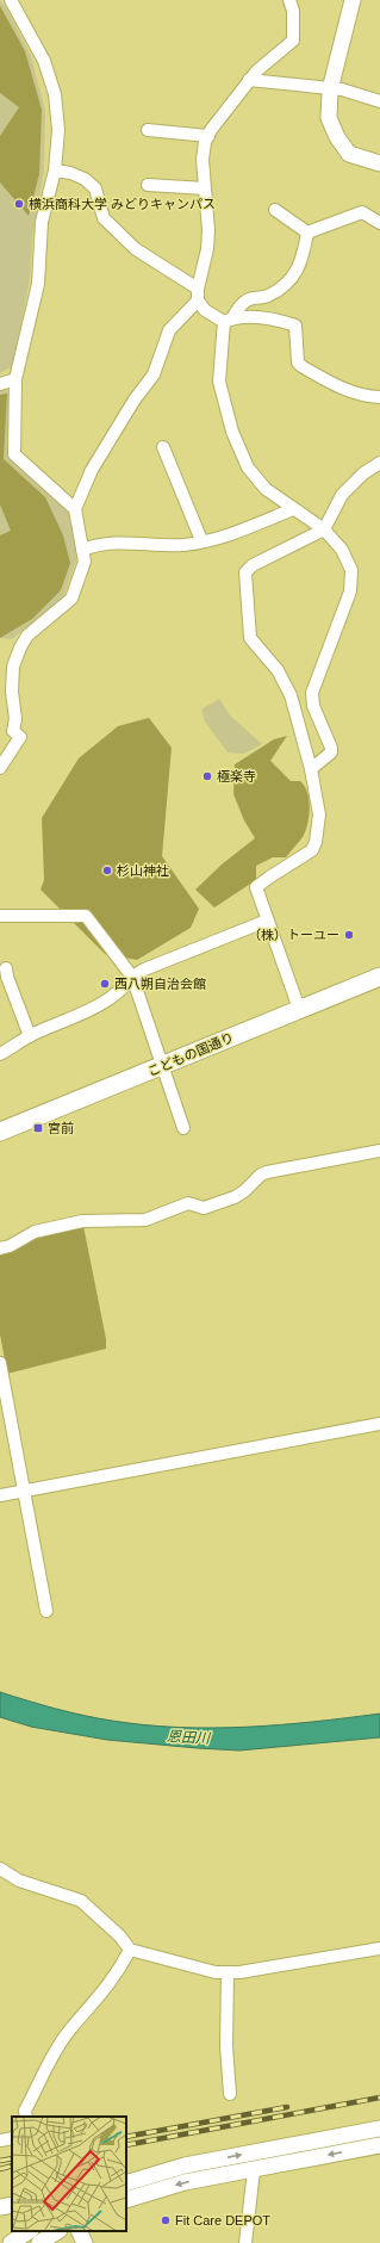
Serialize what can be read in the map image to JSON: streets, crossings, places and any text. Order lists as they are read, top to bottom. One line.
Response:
{"streets":{"main road":["こどもの国通り"]},"water":["恩田川"],"places":{"other":["横浜商科大学 みどりキャンパス","極楽寺","杉山神社","（株）トーユー","西八朔自治会館","Fit Care DEPOT"],"transit":["宮前"]}}
